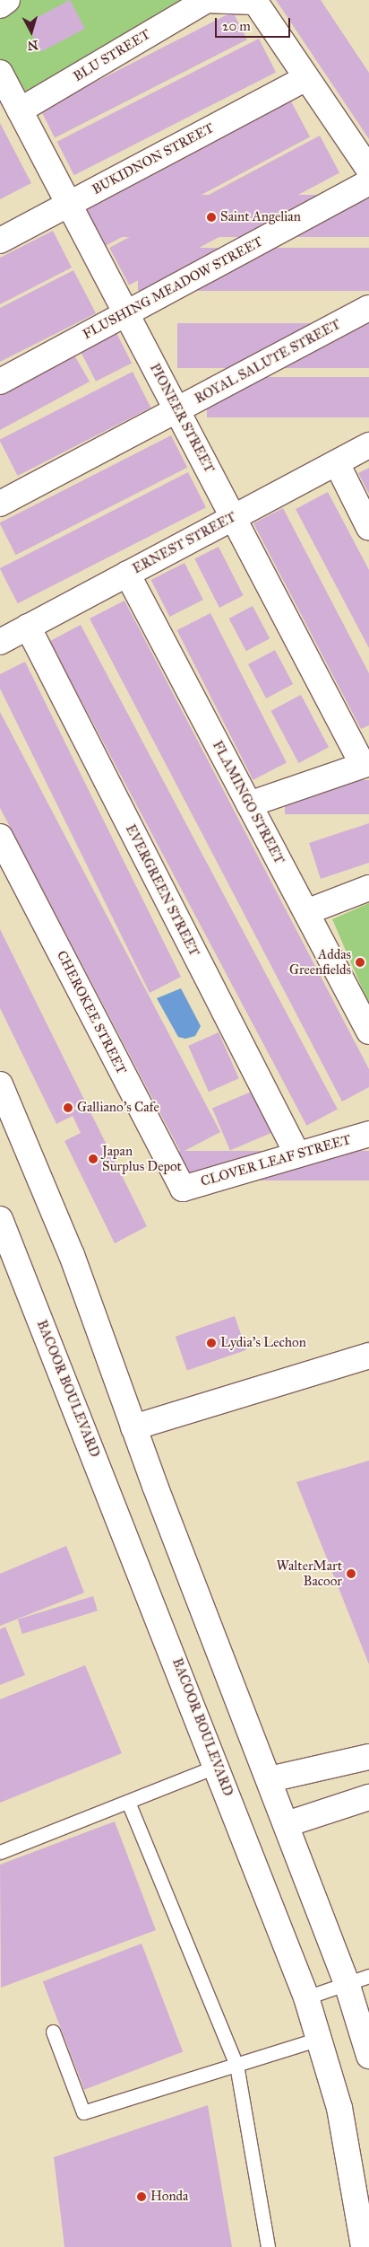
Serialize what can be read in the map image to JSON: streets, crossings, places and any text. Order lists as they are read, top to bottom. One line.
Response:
{"streets":{"street":["BLU STREET","BUKIDNON STREET","FLUSHING MEADOW STREET","ROYAL SALUTE STREET","PIONEER STREET","ERNEST STREET","FLAMINGO STREET","EVERGREEN STREET","CHEROKEE STREET","CLOVER LEAF STREET","BACOOR BOULEVARD"]},"crossings":[["BLU STREET","PIONEER STREET"],["BUKIDNON STREET","PIONEER STREET"],["FLUSHING MEADOW STREET","PIONEER STREET"],["ROYAL SALUTE STREET","PIONEER STREET"],["PIONEER STREET","ERNEST STREET"],["ERNEST STREET","FLAMINGO STREET"],["ERNEST STREET","EVERGREEN STREET"],["EVERGREEN STREET","CLOVER LEAF STREET"],["CHEROKEE STREET","CLOVER LEAF STREET"]],"places":["Saint Angelian","Addas Greenfields","Galliano's Cafe","Japan Surplus Depot","Lydia's Lechon","WalterMart Bacoor","Honda"],"scale_bar":"20 m","north":"bottom"}
